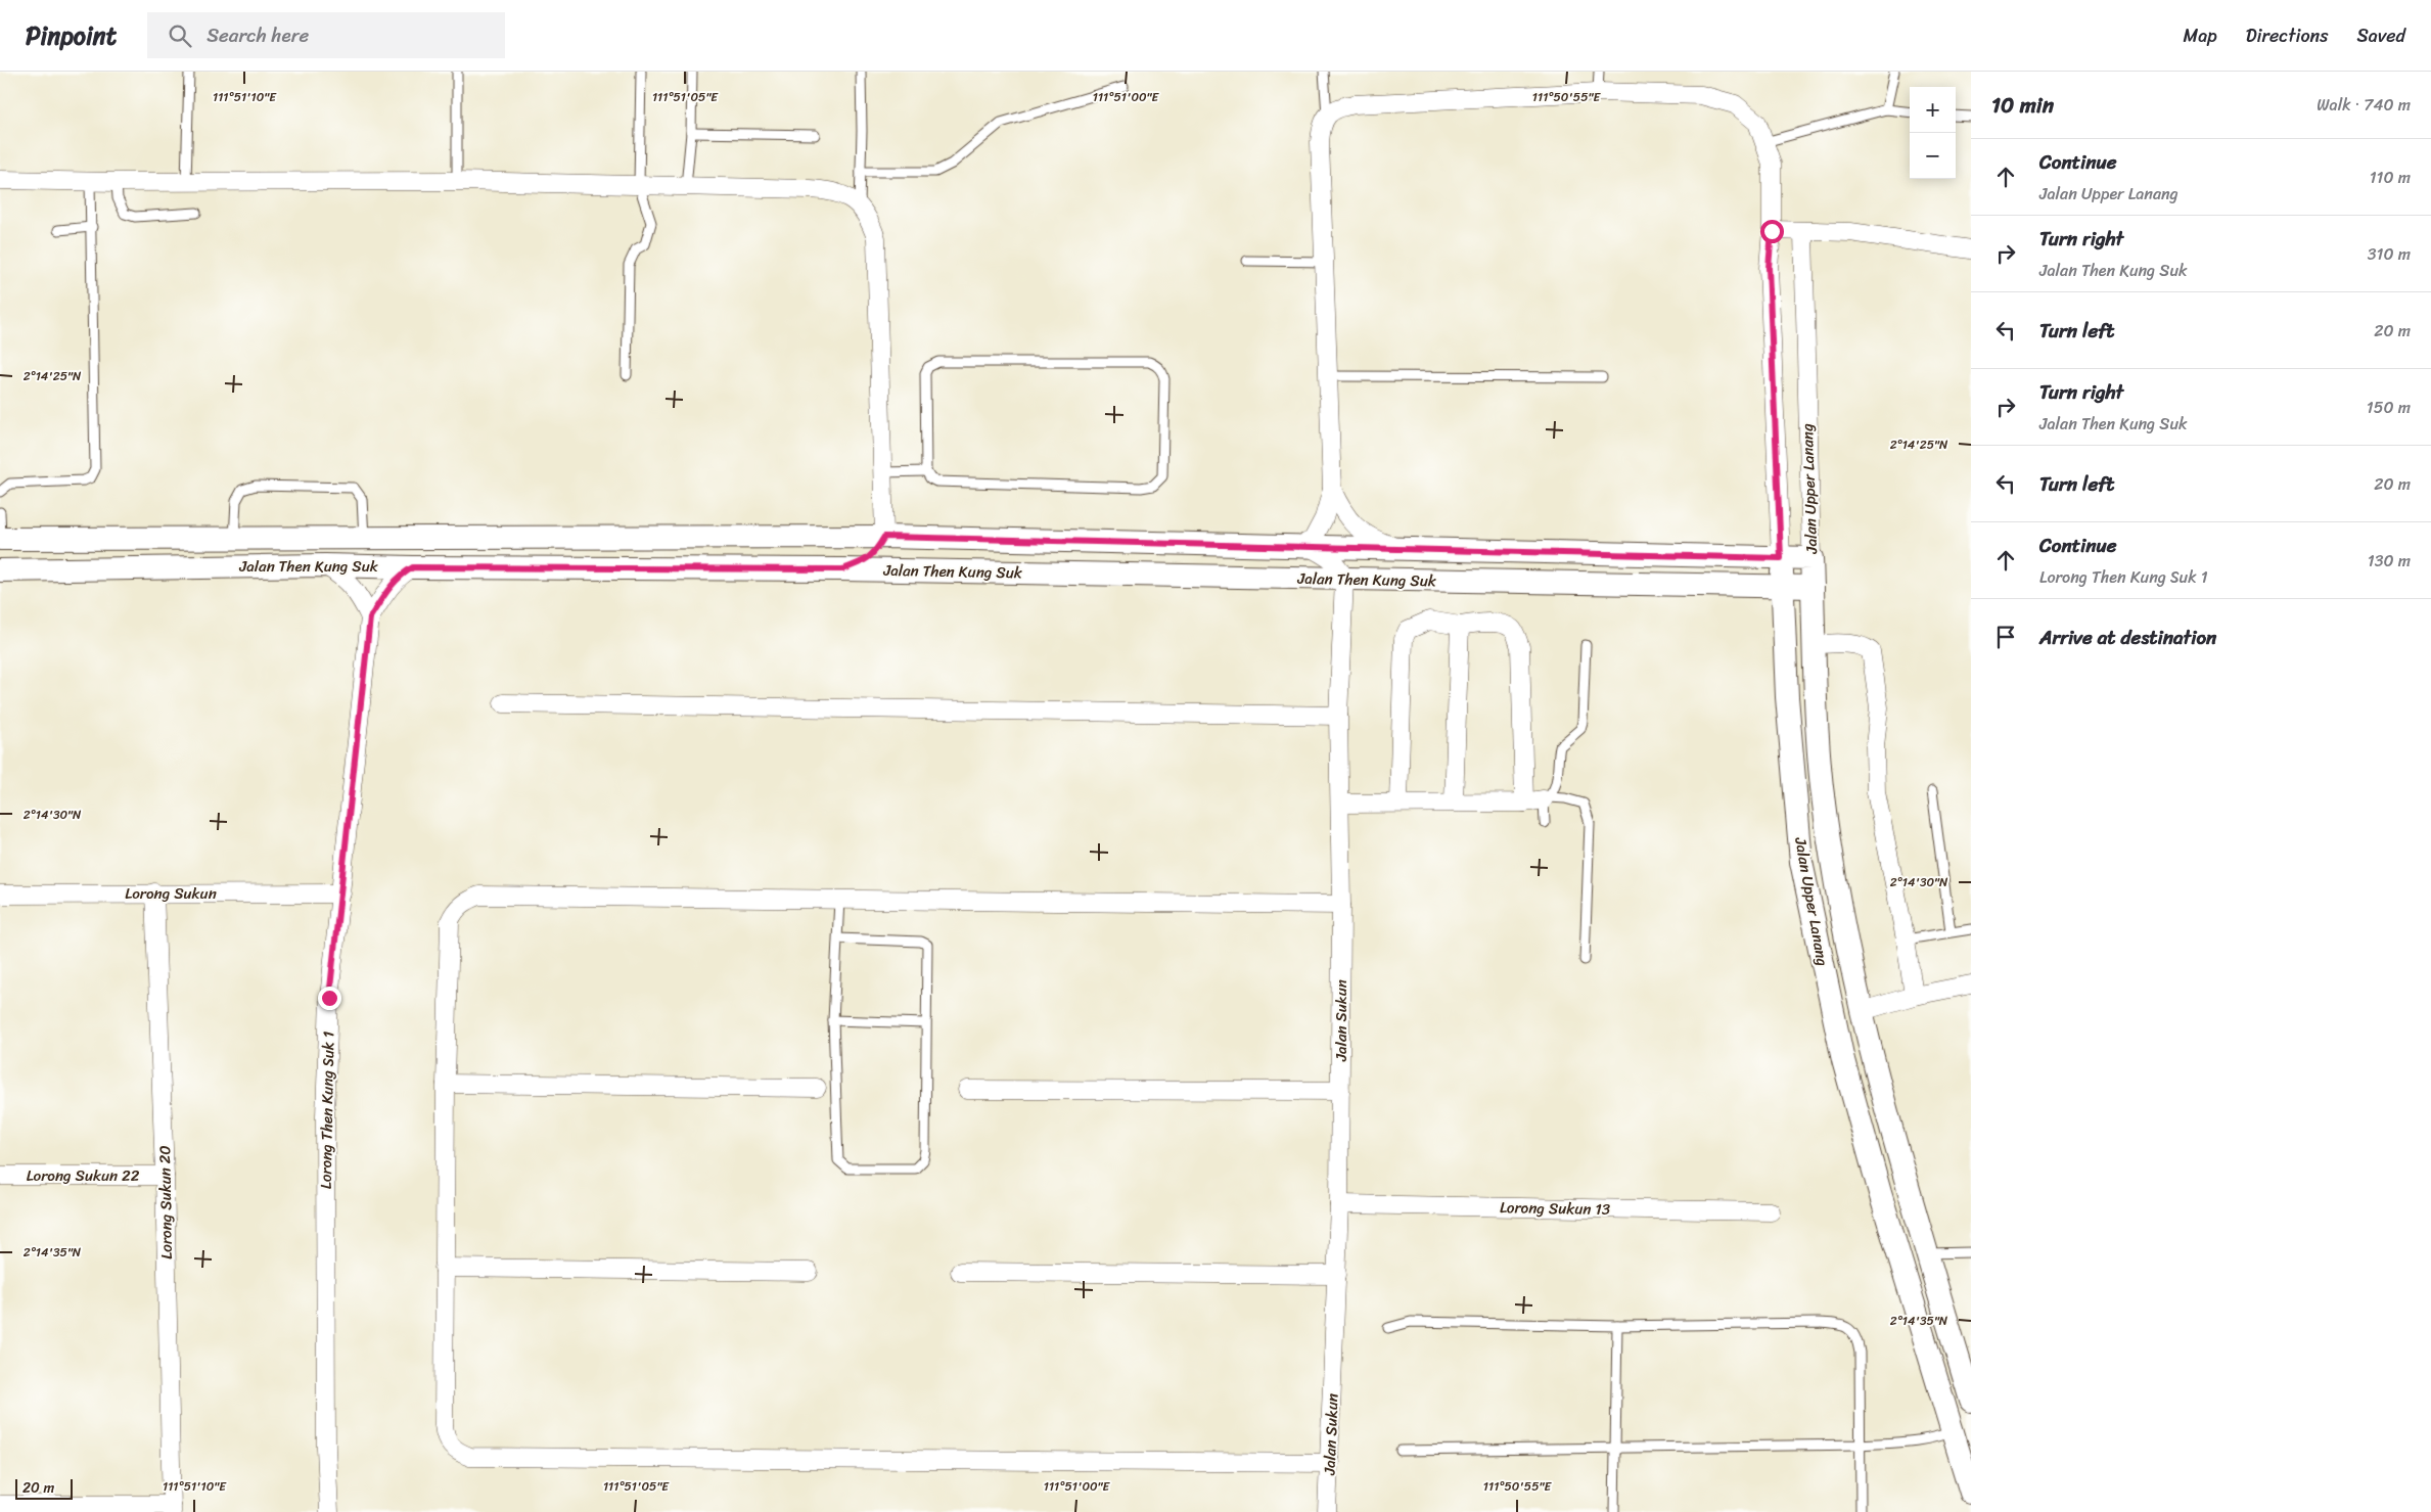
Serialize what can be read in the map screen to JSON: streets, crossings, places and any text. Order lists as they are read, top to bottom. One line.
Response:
{"streets":{"street":["Jalan Upper Lanang","Jalan Then Kung Suk","Lorong Sukun","Jalan Sukun","Lorong Then Kung Suk 1","Lorong Sukun 22","Lorong Sukun 20","Lorong Sukun 13"]},"crossings":[["Jalan Upper Lanang","Jalan Then Kung Suk"],["Jalan Then Kung Suk","Jalan Sukun"],["Lorong Sukun","Lorong Then Kung Suk 1"],["Lorong Sukun","Lorong Sukun 20"],["Jalan Sukun","Lorong Sukun 13"],["Lorong Sukun 22","Lorong Sukun 20"]],"scale_bar":"20 m","page":{"header":"Pinpoint","search":"Search here","nav":["Map","Directions","Saved"],"heading":["10 min","Walk · 740 m"],"map_buttons":["+","−"],"list":[["Continue","Jalan Upper Lanang","110 m"],["Turn right","Jalan Then Kung Suk","310 m"],["Turn left","20 m"],["Turn right","Jalan Then Kung Suk","150 m"],["Turn left","20 m"],["Continue","Lorong Then Kung Suk 1","130 m"],"Arrive at destination"],"scale":"20 m"},"coordinates":["111°51'10\"E","111°51'05\"E","111°51'00\"E","111°50'55\"E","2°14'25\"N","2°14'30\"N","2°14'35\"N"]}
